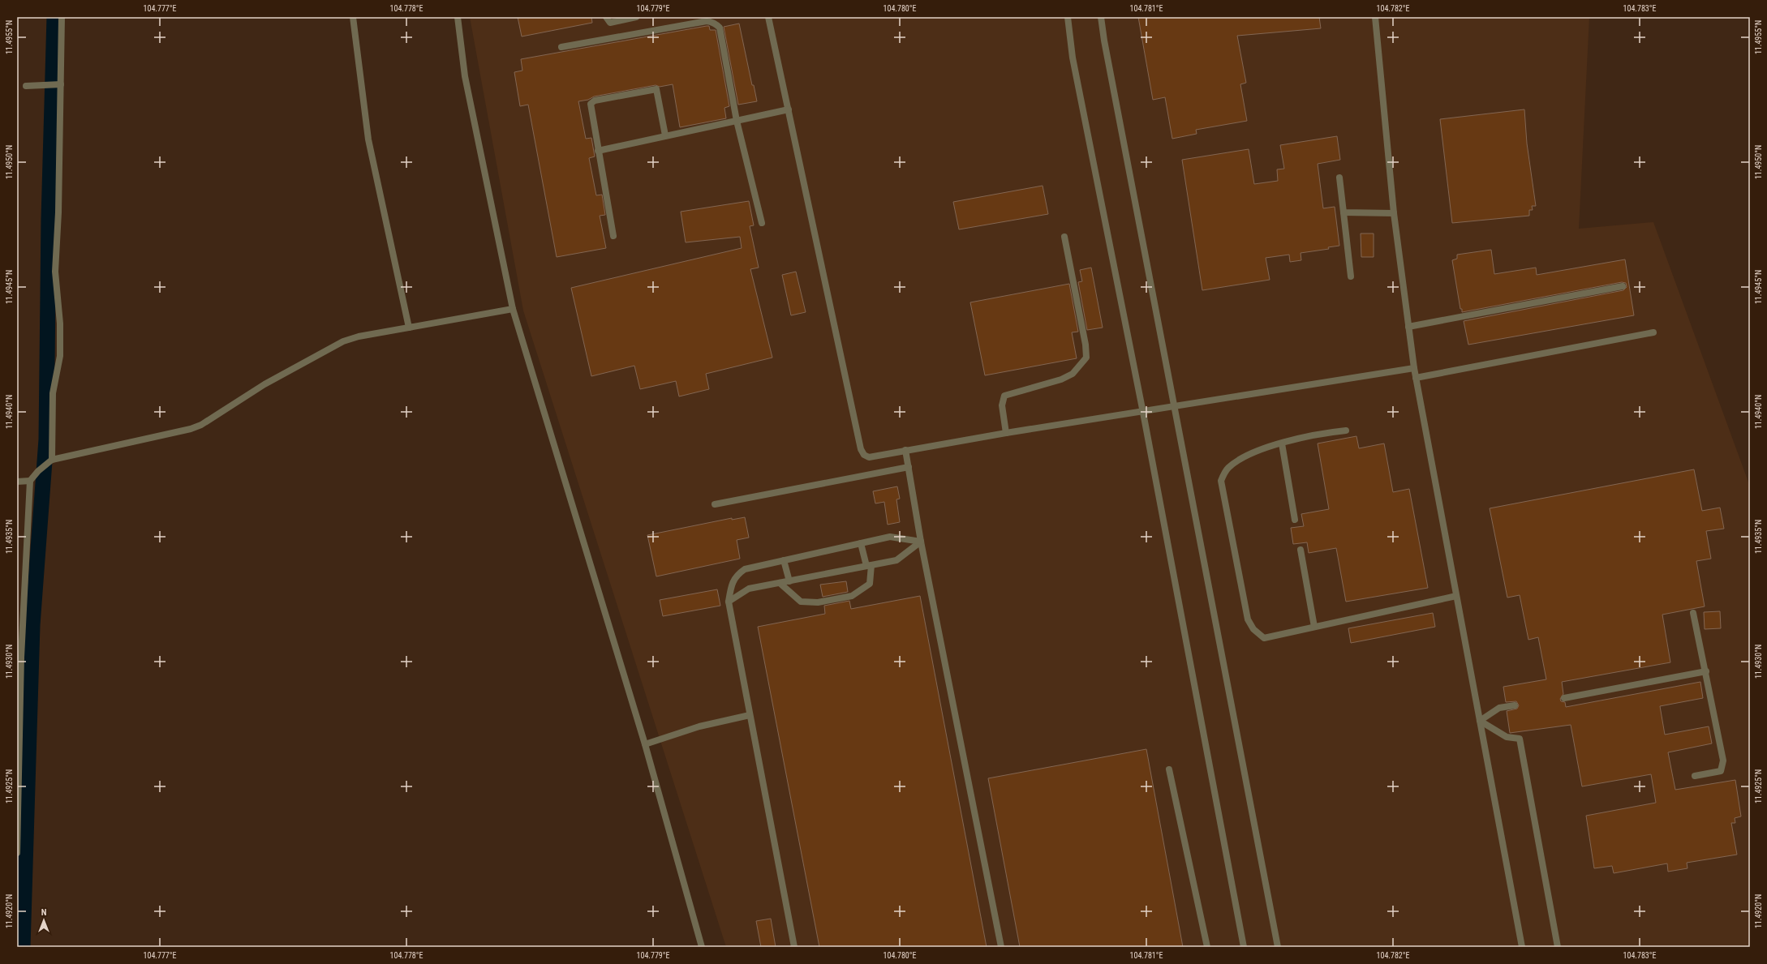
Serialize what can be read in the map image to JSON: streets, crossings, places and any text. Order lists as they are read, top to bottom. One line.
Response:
{"north":"top","coordinates":["104.777°E","104.778°E","104.779°E","104.780°E","104.781°E","104.782°E","104.783°E","11.4955°N","11.4950°N","11.4945°N","11.4940°N","11.4935°N","11.4930°N","11.4925°N","11.4920°N"]}
